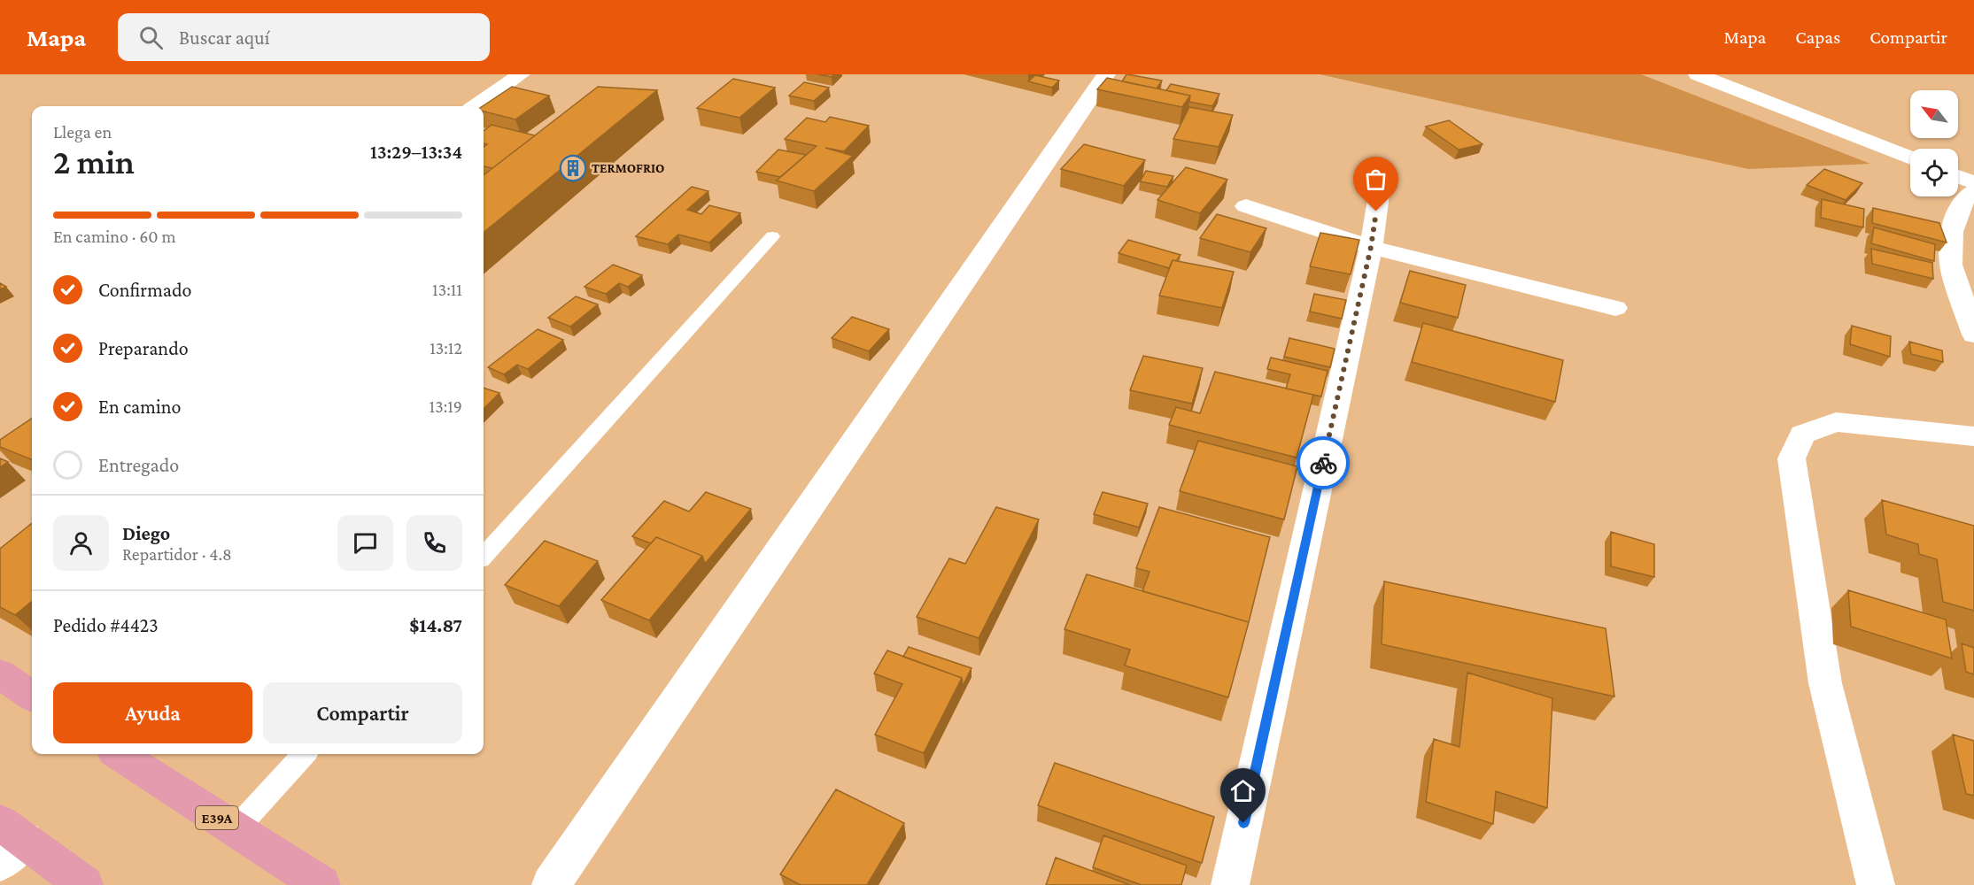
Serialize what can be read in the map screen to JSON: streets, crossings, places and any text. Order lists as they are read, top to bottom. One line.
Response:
{"streets":{"main road":["E39A"]},"places":{"building":["TERMOFRIO"]},"north":"top left","page":{"header":"Mapa","search":"Buscar aquí","nav":["Mapa","Capas","Compartir"],"heading":["2 min","Llega en","13:29–13:34"],"panel":["Diego","Repartidor · 4.8","Pedido #4423","$14.87"],"bar":"En camino · 60 m","list":[["Confirmado","13:11"],["Preparando","13:12"],["En camino","13:19"],"Entregado"],"buttons":["Ayuda","Compartir"]}}
